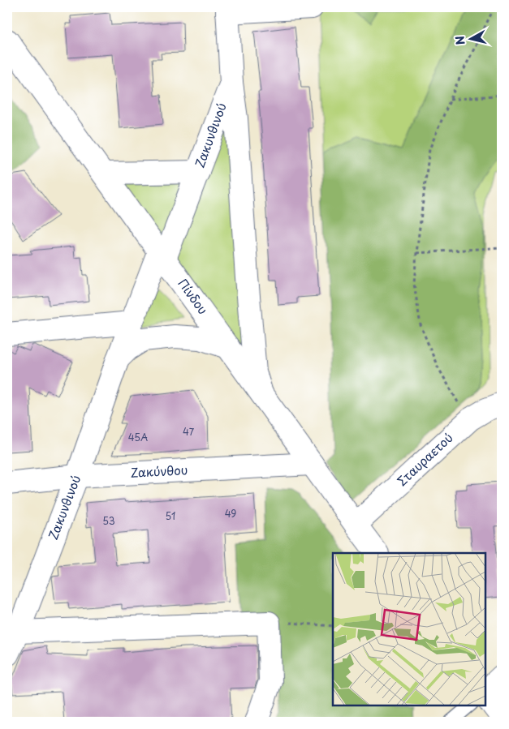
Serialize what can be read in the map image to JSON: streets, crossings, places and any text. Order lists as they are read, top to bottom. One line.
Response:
{"streets":{"street":["Ζακυνθινού","Πίνδου","Σταυραετού","Ζακύνθου"]},"crossings":[["Ζακυνθινού","Πίνδου"],["Ζακυνθινού","Ζακύνθου"],["Πίνδου","Σταυραετού"],["Πίνδου","Ζακύνθου"]],"house_numbers":["47","45Α","49","51","53"],"north":"left"}
